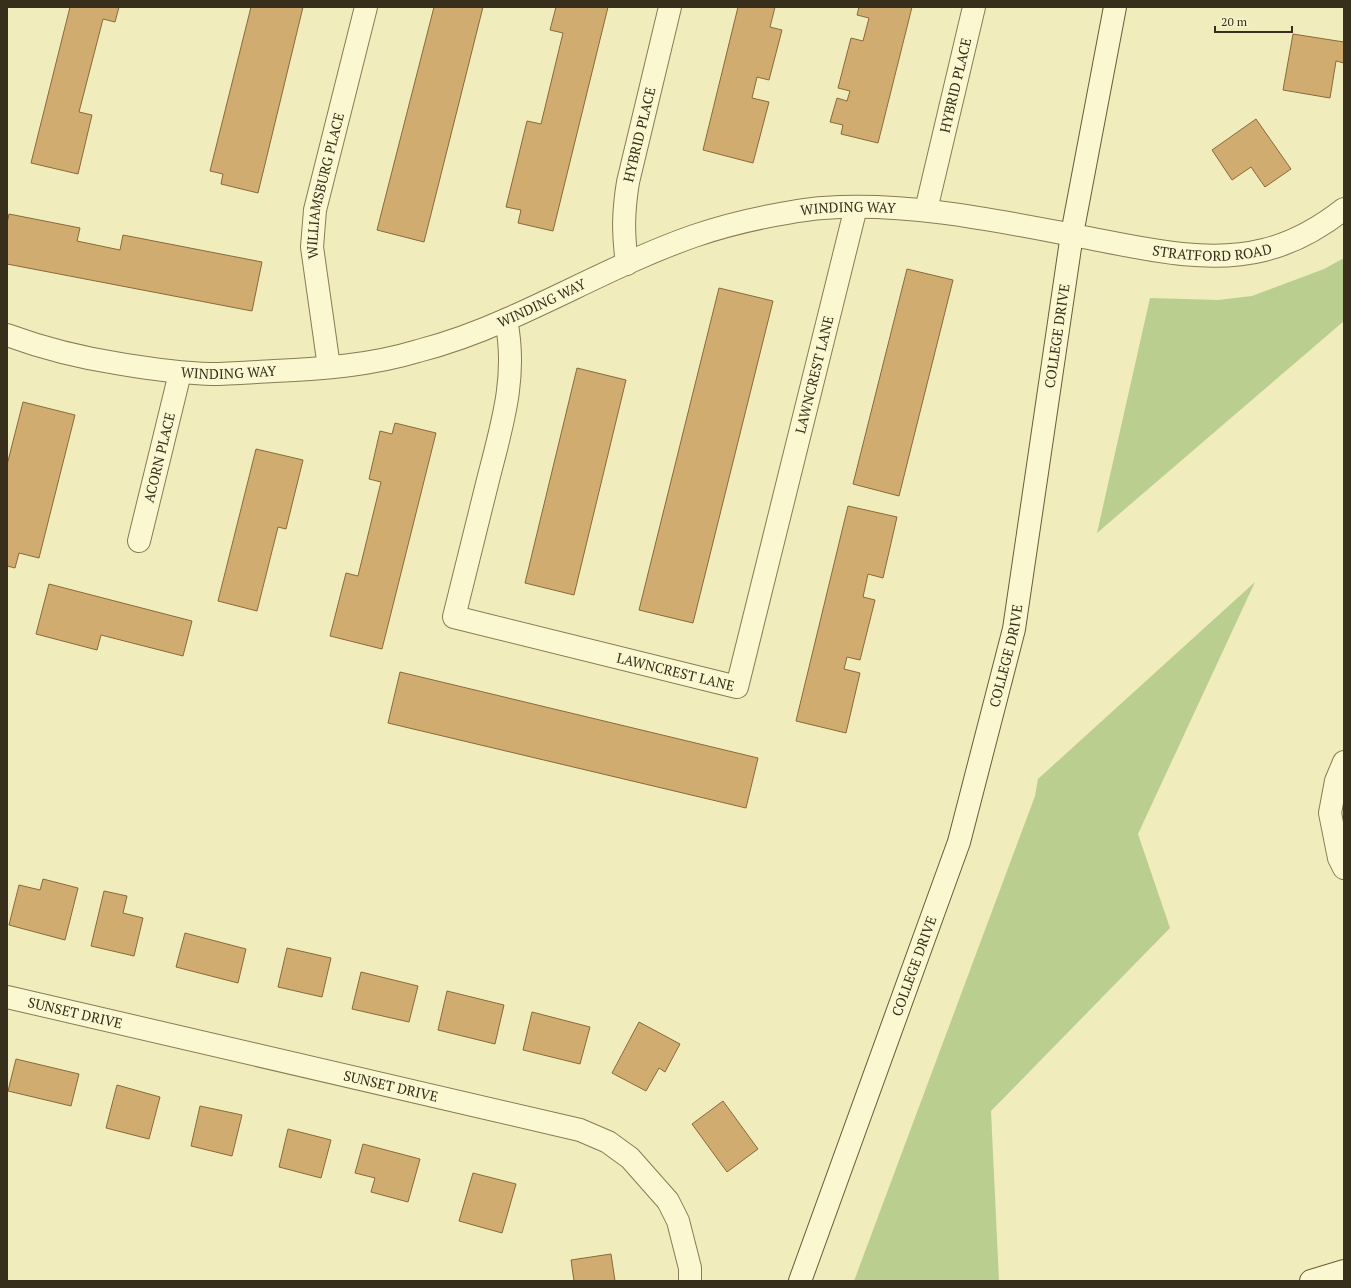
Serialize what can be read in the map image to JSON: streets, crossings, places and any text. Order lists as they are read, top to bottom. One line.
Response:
{"streets":{"street":["HYBRID PLACE","WILLIAMSBURG PLACE","WINDING WAY","STRATFORD ROAD","COLLEGE DRIVE","LAWNCREST LANE","ACORN PLACE","SUNSET DRIVE"]},"crossings":[["HYBRID PLACE","WINDING WAY"],["WILLIAMSBURG PLACE","WINDING WAY"],["WINDING WAY","STRATFORD ROAD"],["WINDING WAY","COLLEGE DRIVE"],["WINDING WAY","LAWNCREST LANE"],["WINDING WAY","ACORN PLACE"],["STRATFORD ROAD","COLLEGE DRIVE"]],"scale_bar":"20 m"}
